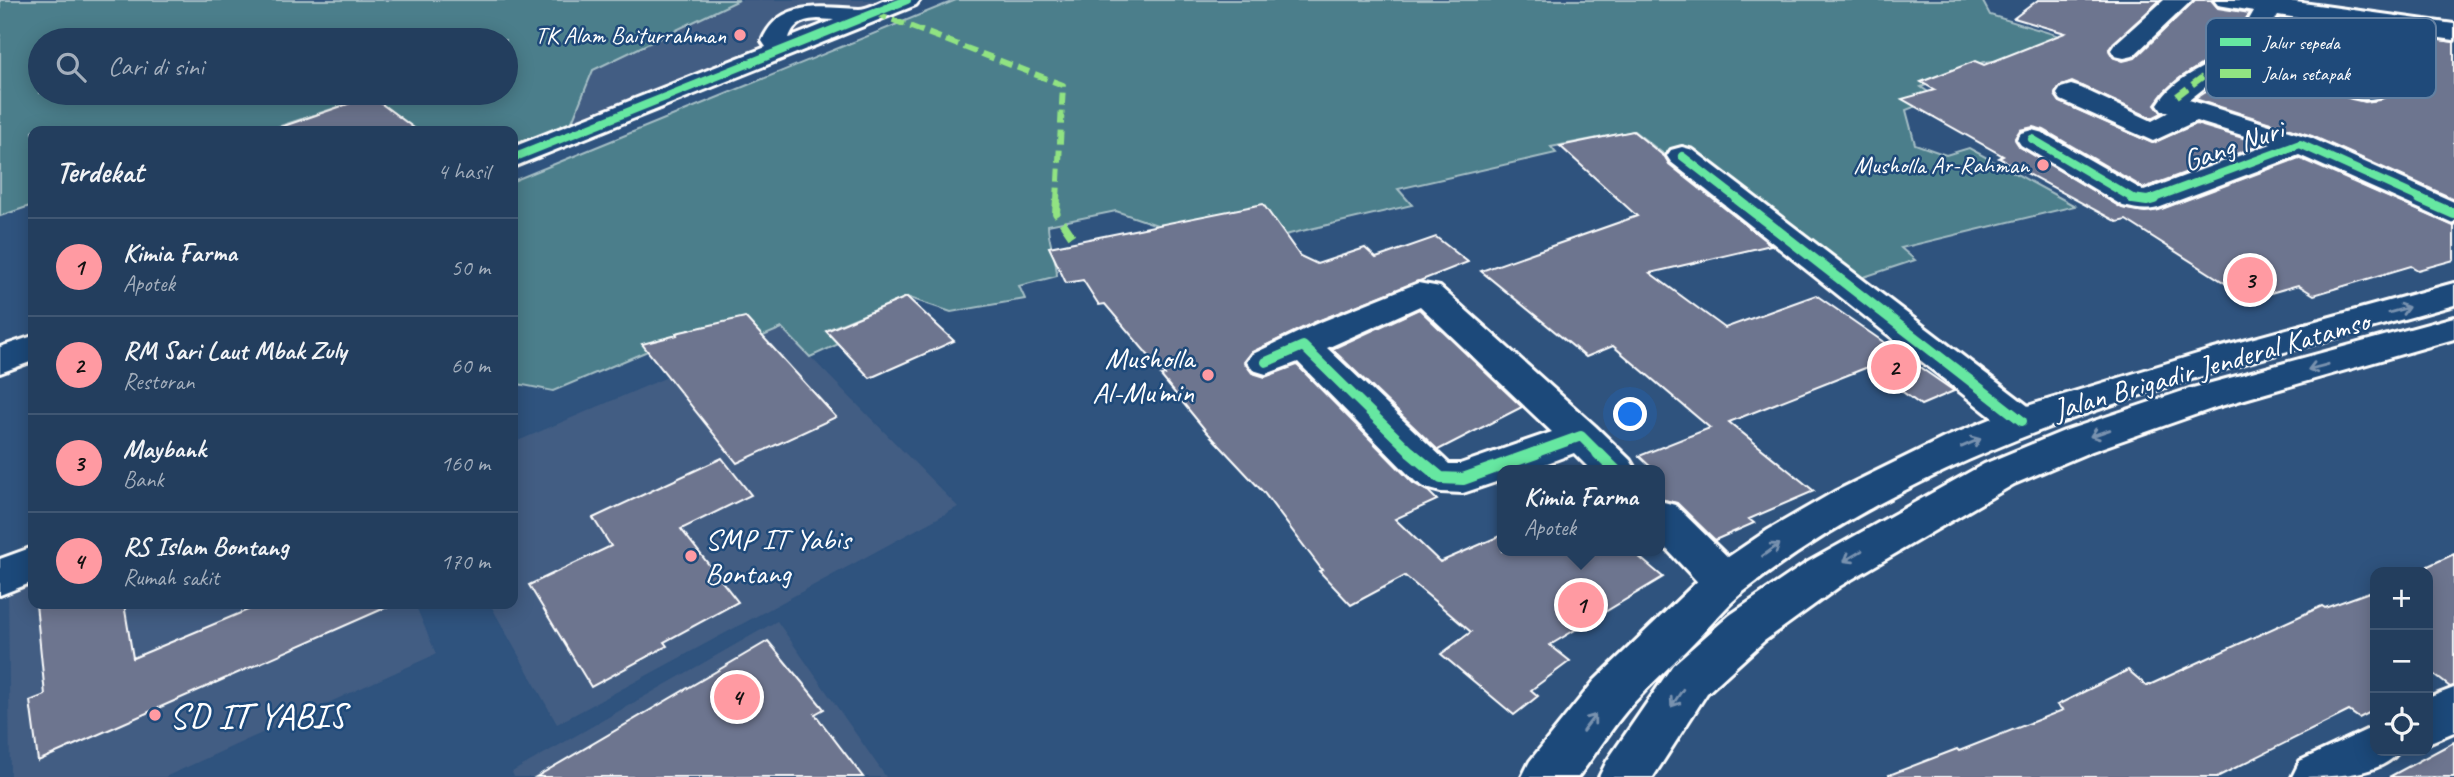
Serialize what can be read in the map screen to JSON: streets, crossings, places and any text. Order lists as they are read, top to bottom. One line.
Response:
{"streets":{"street":["Gang Nuri","Jalan Brigadir Jenderal Katamso"]},"places":["TK Alam Baiturrahman","Musholla Ar-Rahman","Musholla Al-Mu'min","SMP IT Yabis Bontang","SD IT YABIS"],"legend":["Jalur sepeda","Jalan setapak"],"page":{"search":"Cari di sini","heading":["Terdekat","4 hasil"],"list":[{"mark":"1","name":"Kimia Farma","note":"Apotek","value":"50 m"},{"mark":"2","name":"RM Sari Laut Mbak Zuly","note":"Restoran","value":"60 m"},{"mark":"3","name":"Maybank","note":"Bank","value":"160 m"},{"mark":"4","name":"RS Islam Bontang","note":"Rumah sakit","value":"170 m"}],"pins":["3","2","1","4"],"popup":["Kimia Farma","Apotek"],"map_buttons":["+","−"]}}
